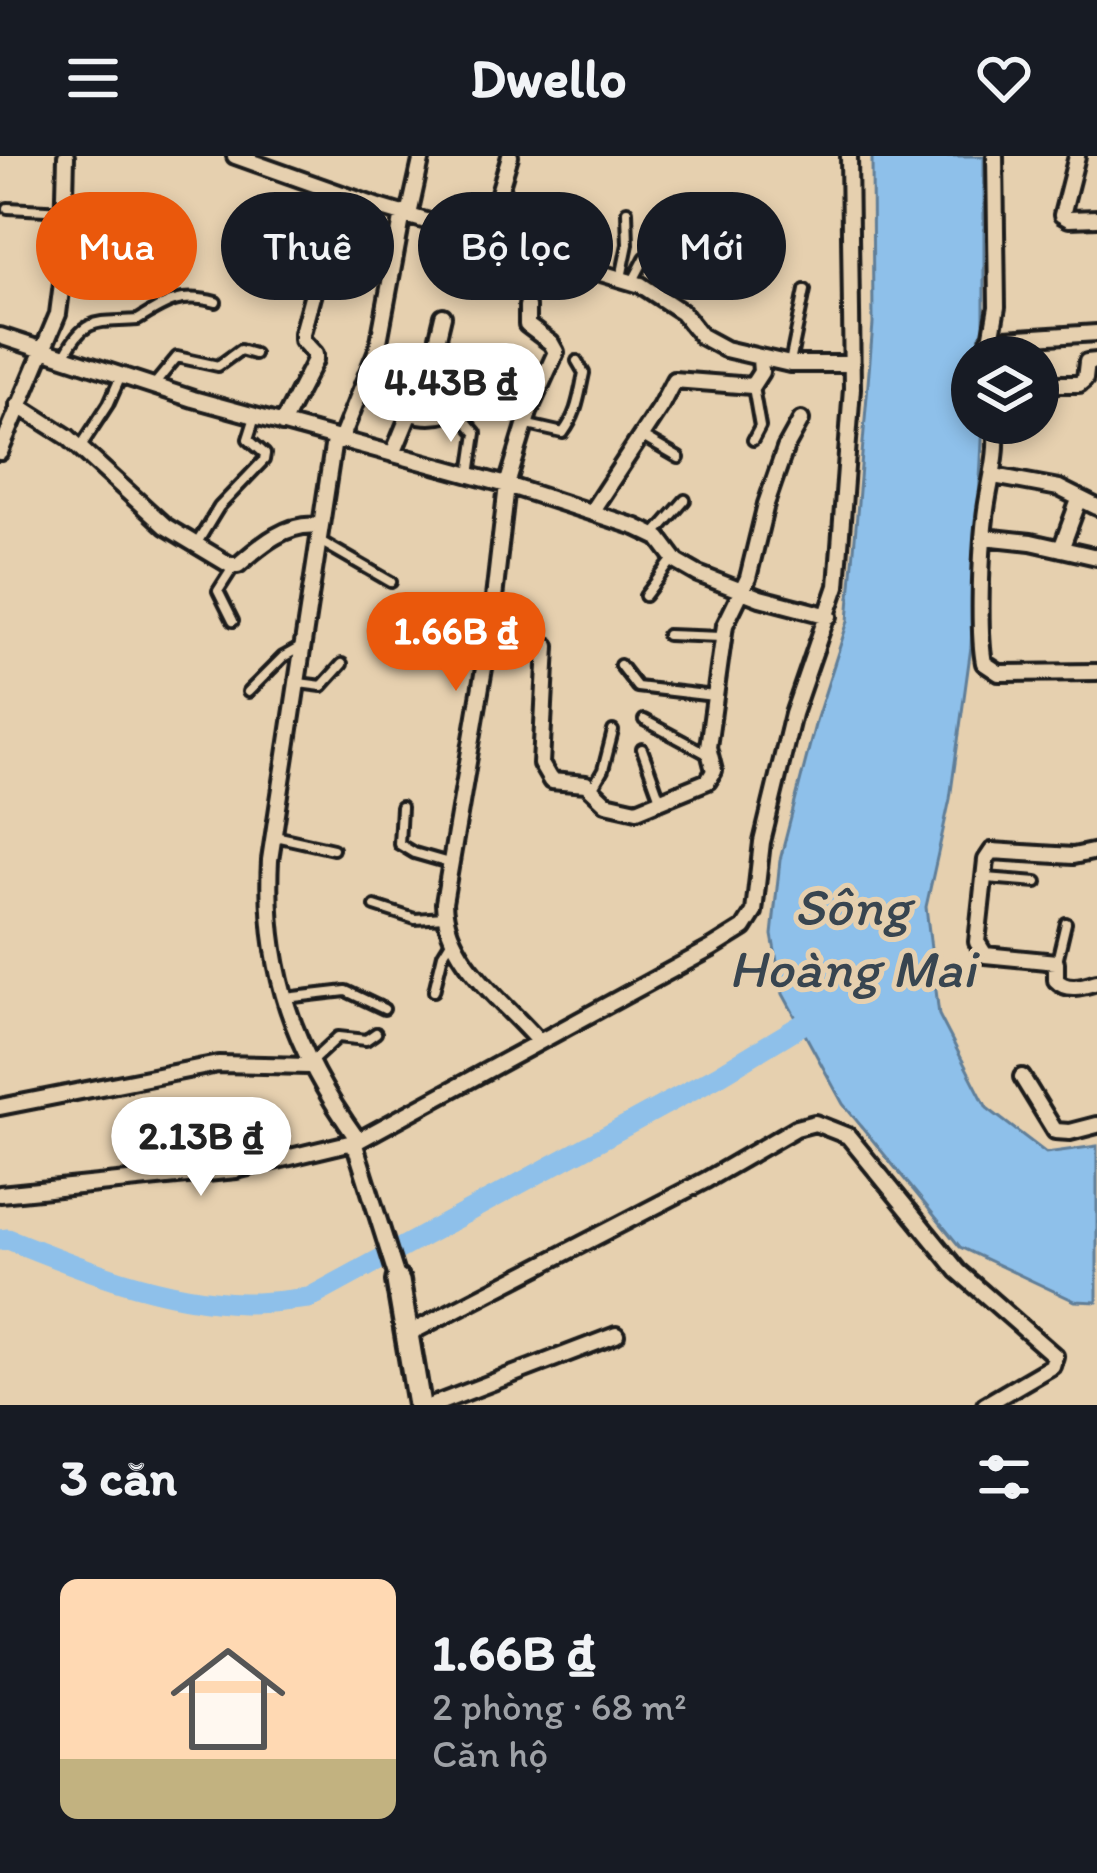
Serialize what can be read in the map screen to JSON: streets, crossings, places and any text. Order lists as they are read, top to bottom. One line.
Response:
{"water":["Sông Hoàng Mai"],"page":{"header":"Dwello","chip":["Mua","Thuê","Bộ lọc","Mới"],"price":["4.43B ₫","1.66B ₫","2.13B ₫"],"heading":"3 căn","list":[{"name":"1.66B ₫","note":"2 phòng · 68 m² · Căn hộ"}]}}
